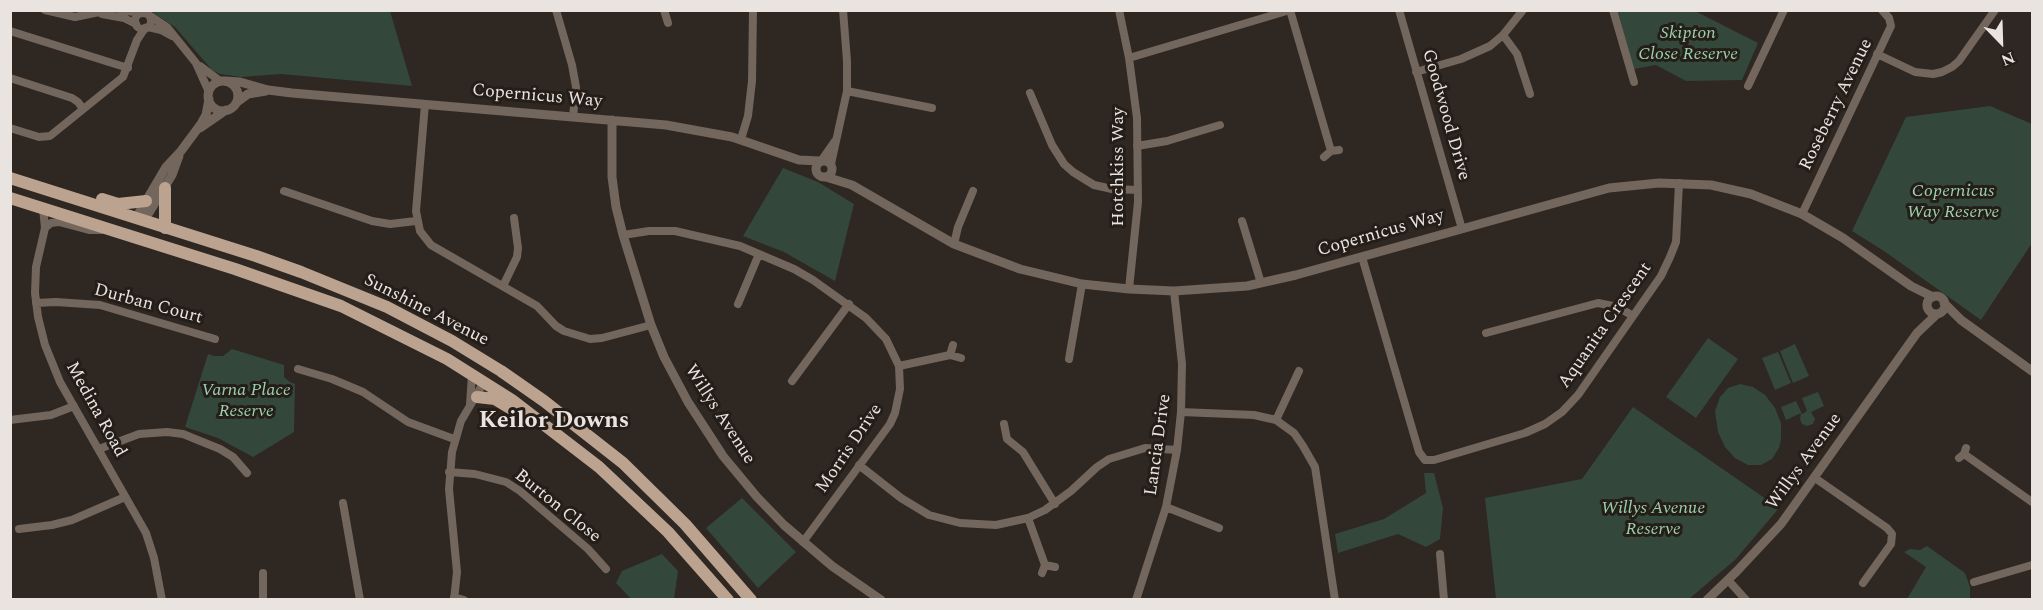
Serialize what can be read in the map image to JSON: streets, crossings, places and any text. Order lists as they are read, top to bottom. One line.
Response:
{"streets":{"main road":["Sunshine Avenue"],"street":["Copernicus Way","Roseberry Avenue","Goodwood Drive","Hotchkiss Way","Durban Court","Aquanita Crescent","Medina Road","Willys Avenue","Lancia Drive","Morris Drive","Burton Close"]},"crossings":[["Copernicus Way","Roseberry Avenue"],["Copernicus Way","Goodwood Drive"],["Copernicus Way","Hotchkiss Way"],["Copernicus Way","Aquanita Crescent"],["Copernicus Way","Willys Avenue"],["Copernicus Way","Lancia Drive"],["Durban Court","Medina Road"],["Sunshine Avenue","Medina Road"],["Willys Avenue","Morris Drive"]],"districts":["Keilor Downs"],"parks":["Skipton Close Reserve","Copernicus Way Reserve","Varna Place Reserve","Willys Avenue Reserve"],"north":"bottom right"}
